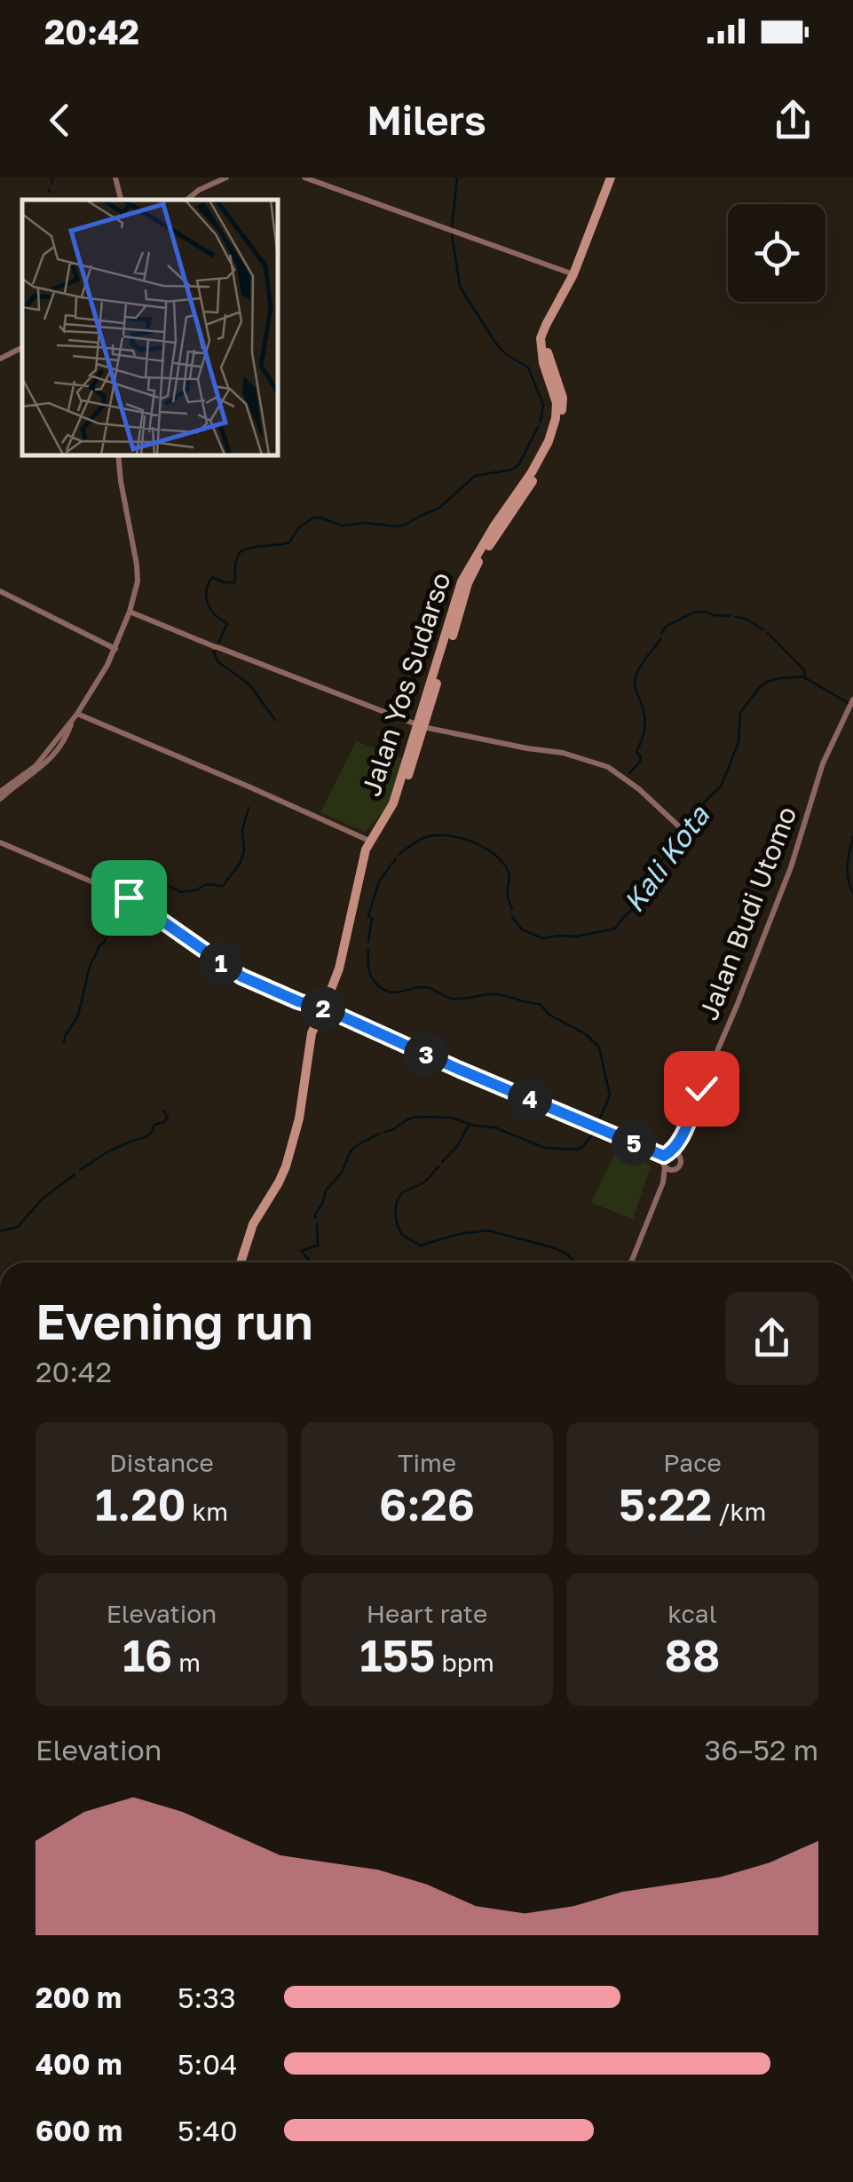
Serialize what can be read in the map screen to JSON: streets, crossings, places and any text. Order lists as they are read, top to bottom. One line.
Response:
{"streets":{"highway":["Jalan Yos Sudarso"],"street":["Jalan Budi Utomo"]},"water":["Kali Kota"],"page":{"status":"20:42","header":"Milers","pins":["1","2","3","4","5"],"heading":["Evening run","20:42"],"stats":[["Distance","1.20 km"],["Time","6:26"],["Pace","5:22 /km"],["Elevation","16 m"],["Heart rate","155 bpm"],["kcal","88"]],"chart":["Elevation","36–52 m"],"list":[{"name":"200 m","note":"5:33"},{"name":"400 m","note":"5:04"},{"name":"600 m","note":"5:40"}]}}
